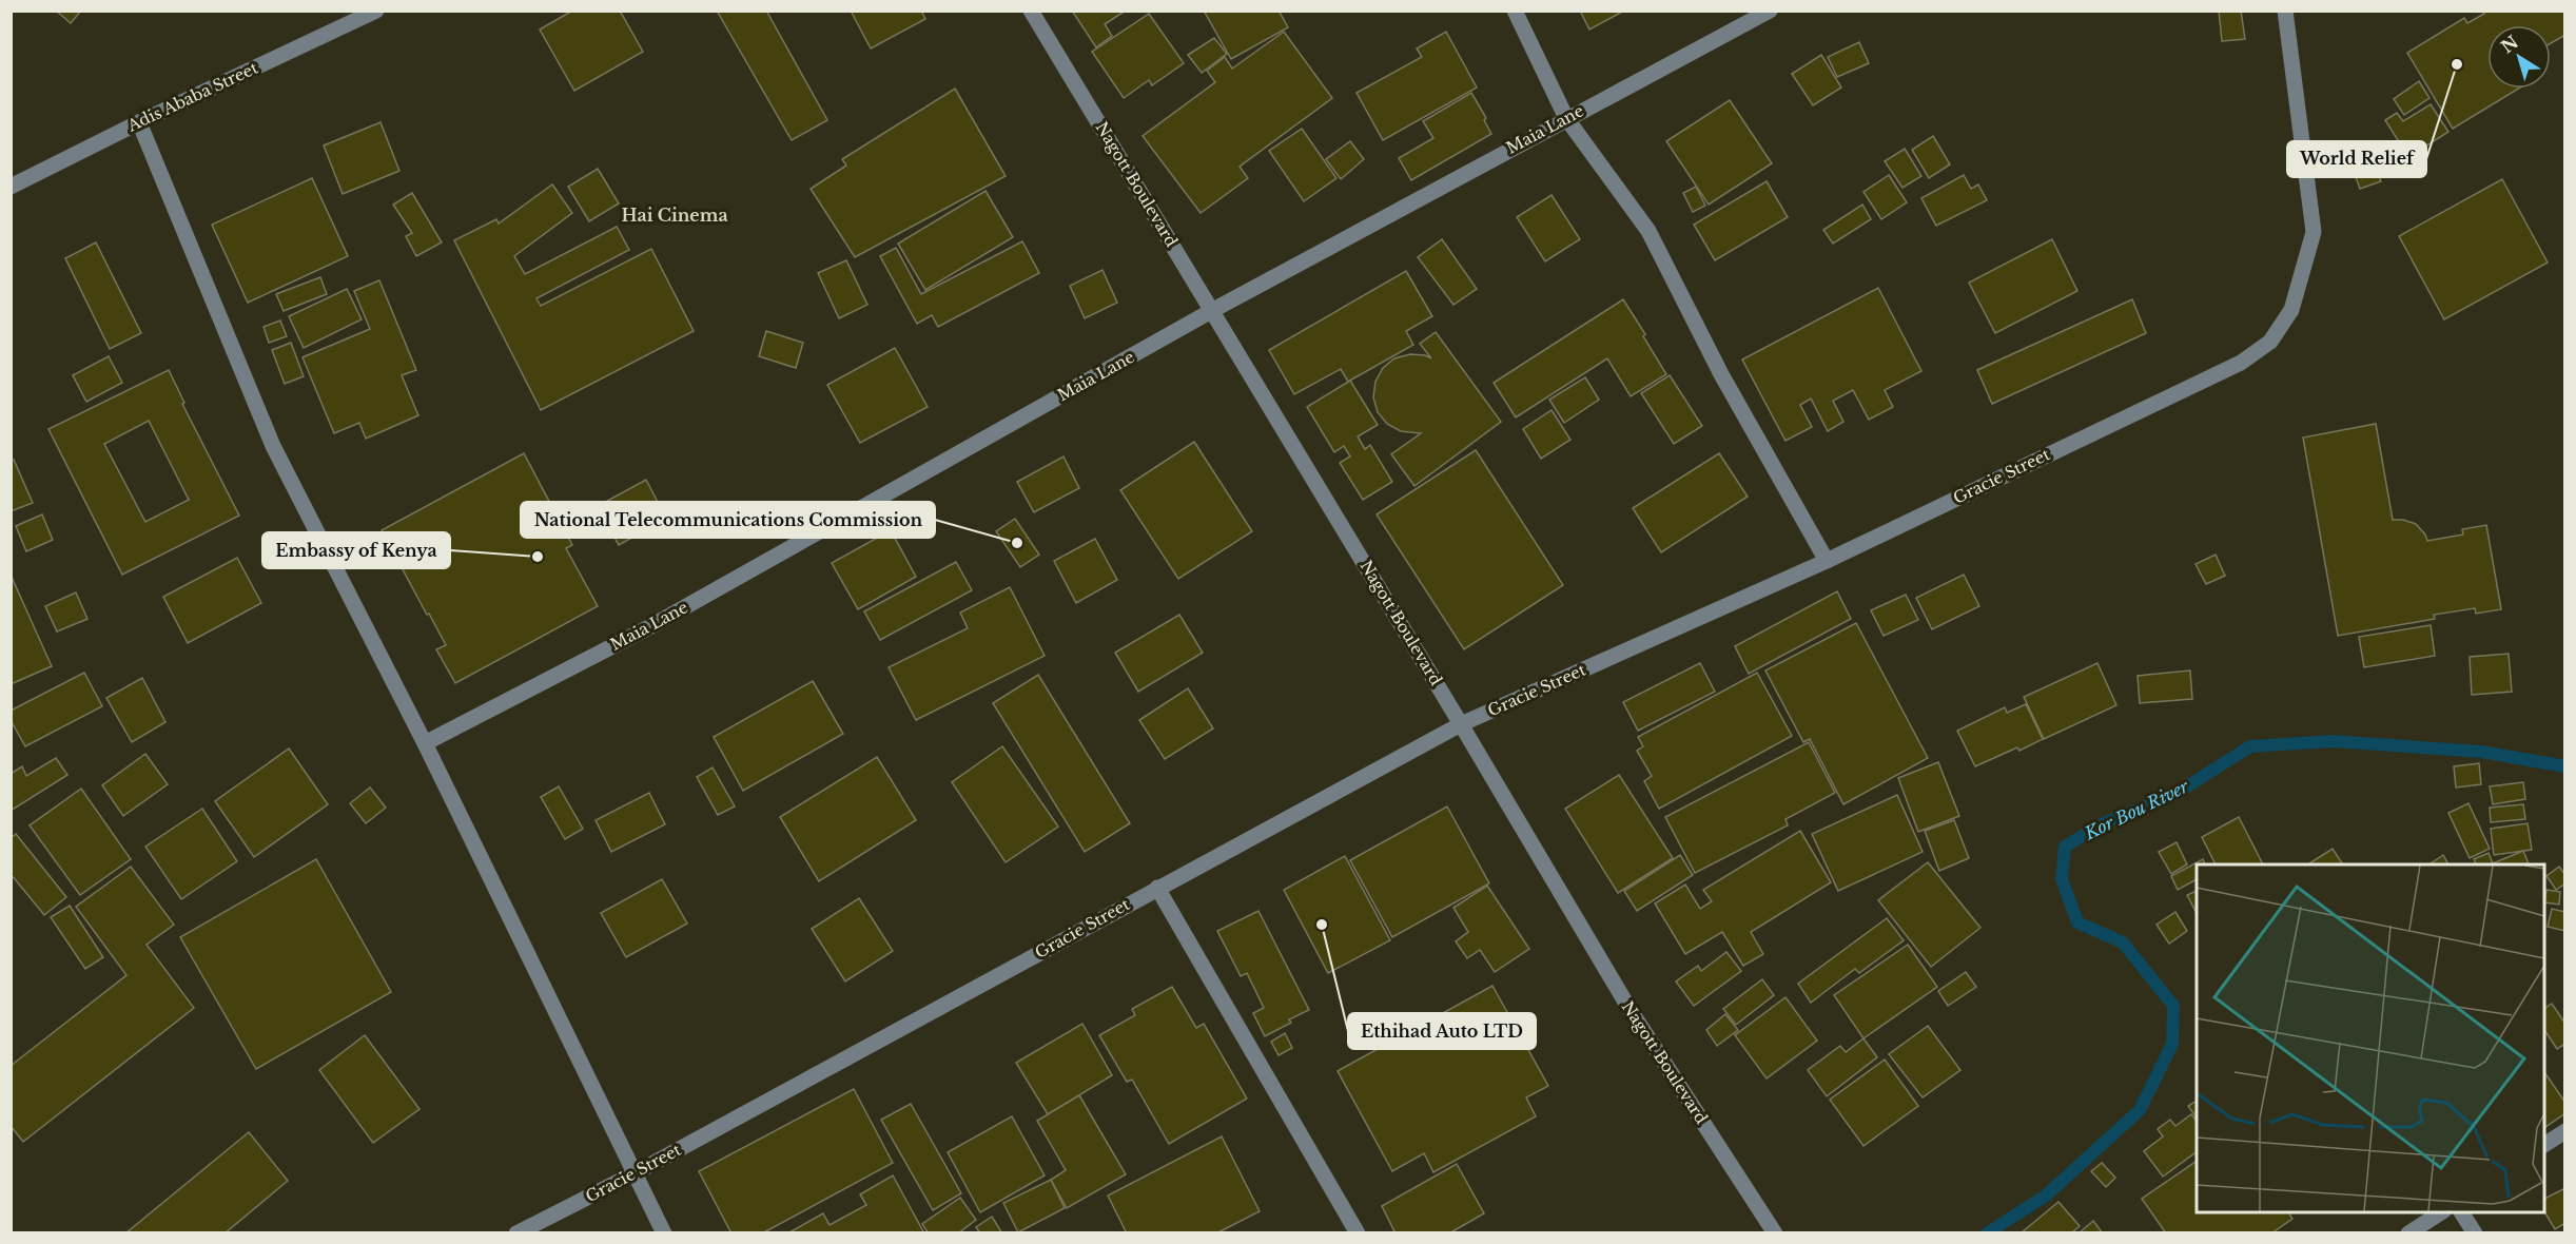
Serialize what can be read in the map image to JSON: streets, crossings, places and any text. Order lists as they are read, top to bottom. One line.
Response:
{"streets":{"street":["Adis Ababa Street","Maia Lane","Nagott Boulevard","Gracie Street"]},"crossings":[["Maia Lane","Nagott Boulevard"],["Nagott Boulevard","Gracie Street"]],"districts":["Hai Cinema"],"water":["Kor Bou River"],"places":["World Relief","National Telecommunications Commission","Embassy of Kenya","Ethihad Auto LTD"],"north":"top left"}
